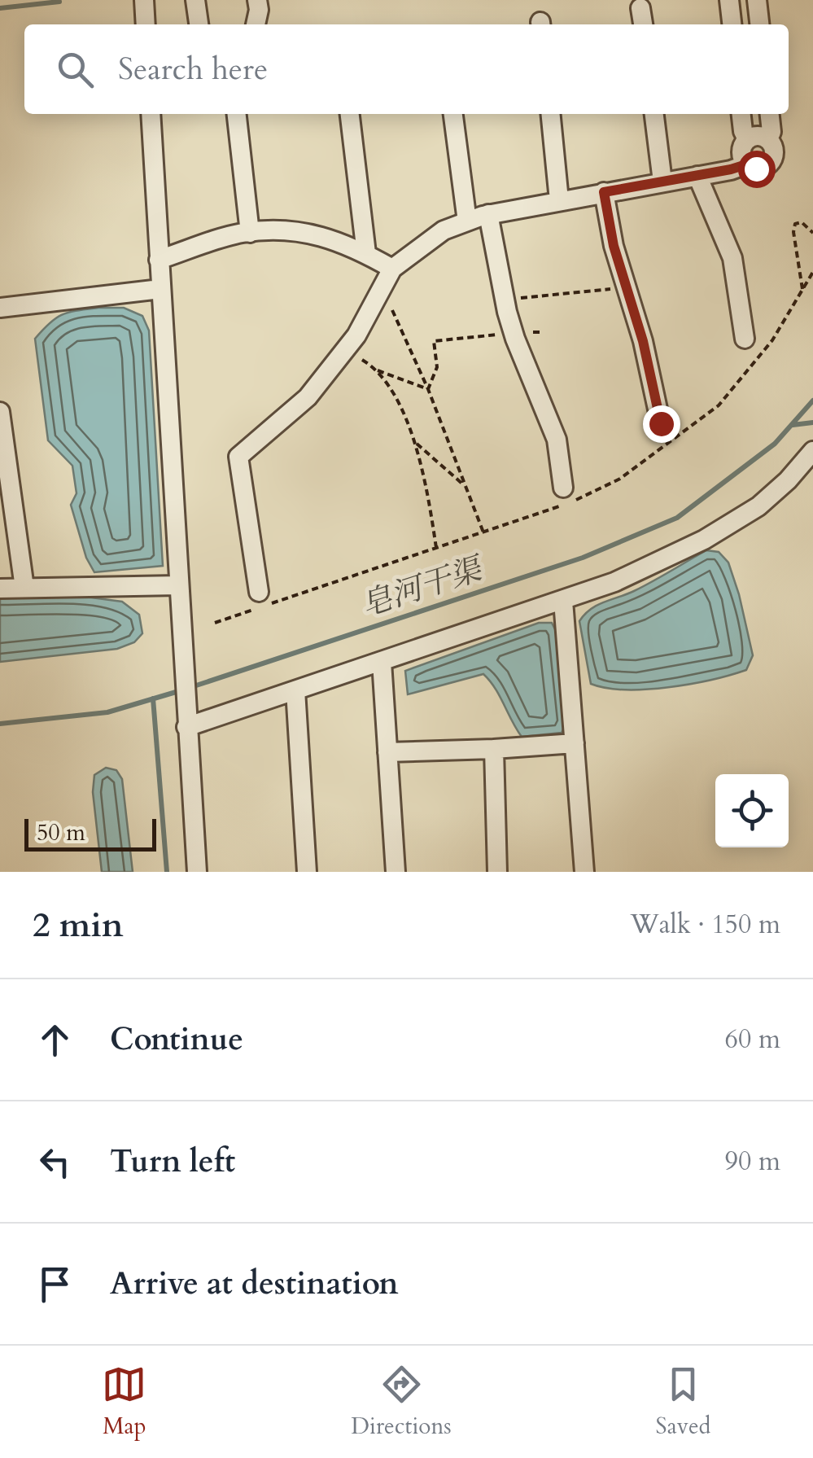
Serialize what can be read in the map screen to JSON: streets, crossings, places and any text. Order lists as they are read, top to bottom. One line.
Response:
{"water":["皂河干渠"],"scale_bar":"50 m","page":{"search":"Search here","scale":"50 m","heading":["2 min","Walk · 150 m"],"list":[["Continue","60 m"],["Turn left","90 m"],"Arrive at destination"],"nav":["Map","Directions","Saved"]}}
